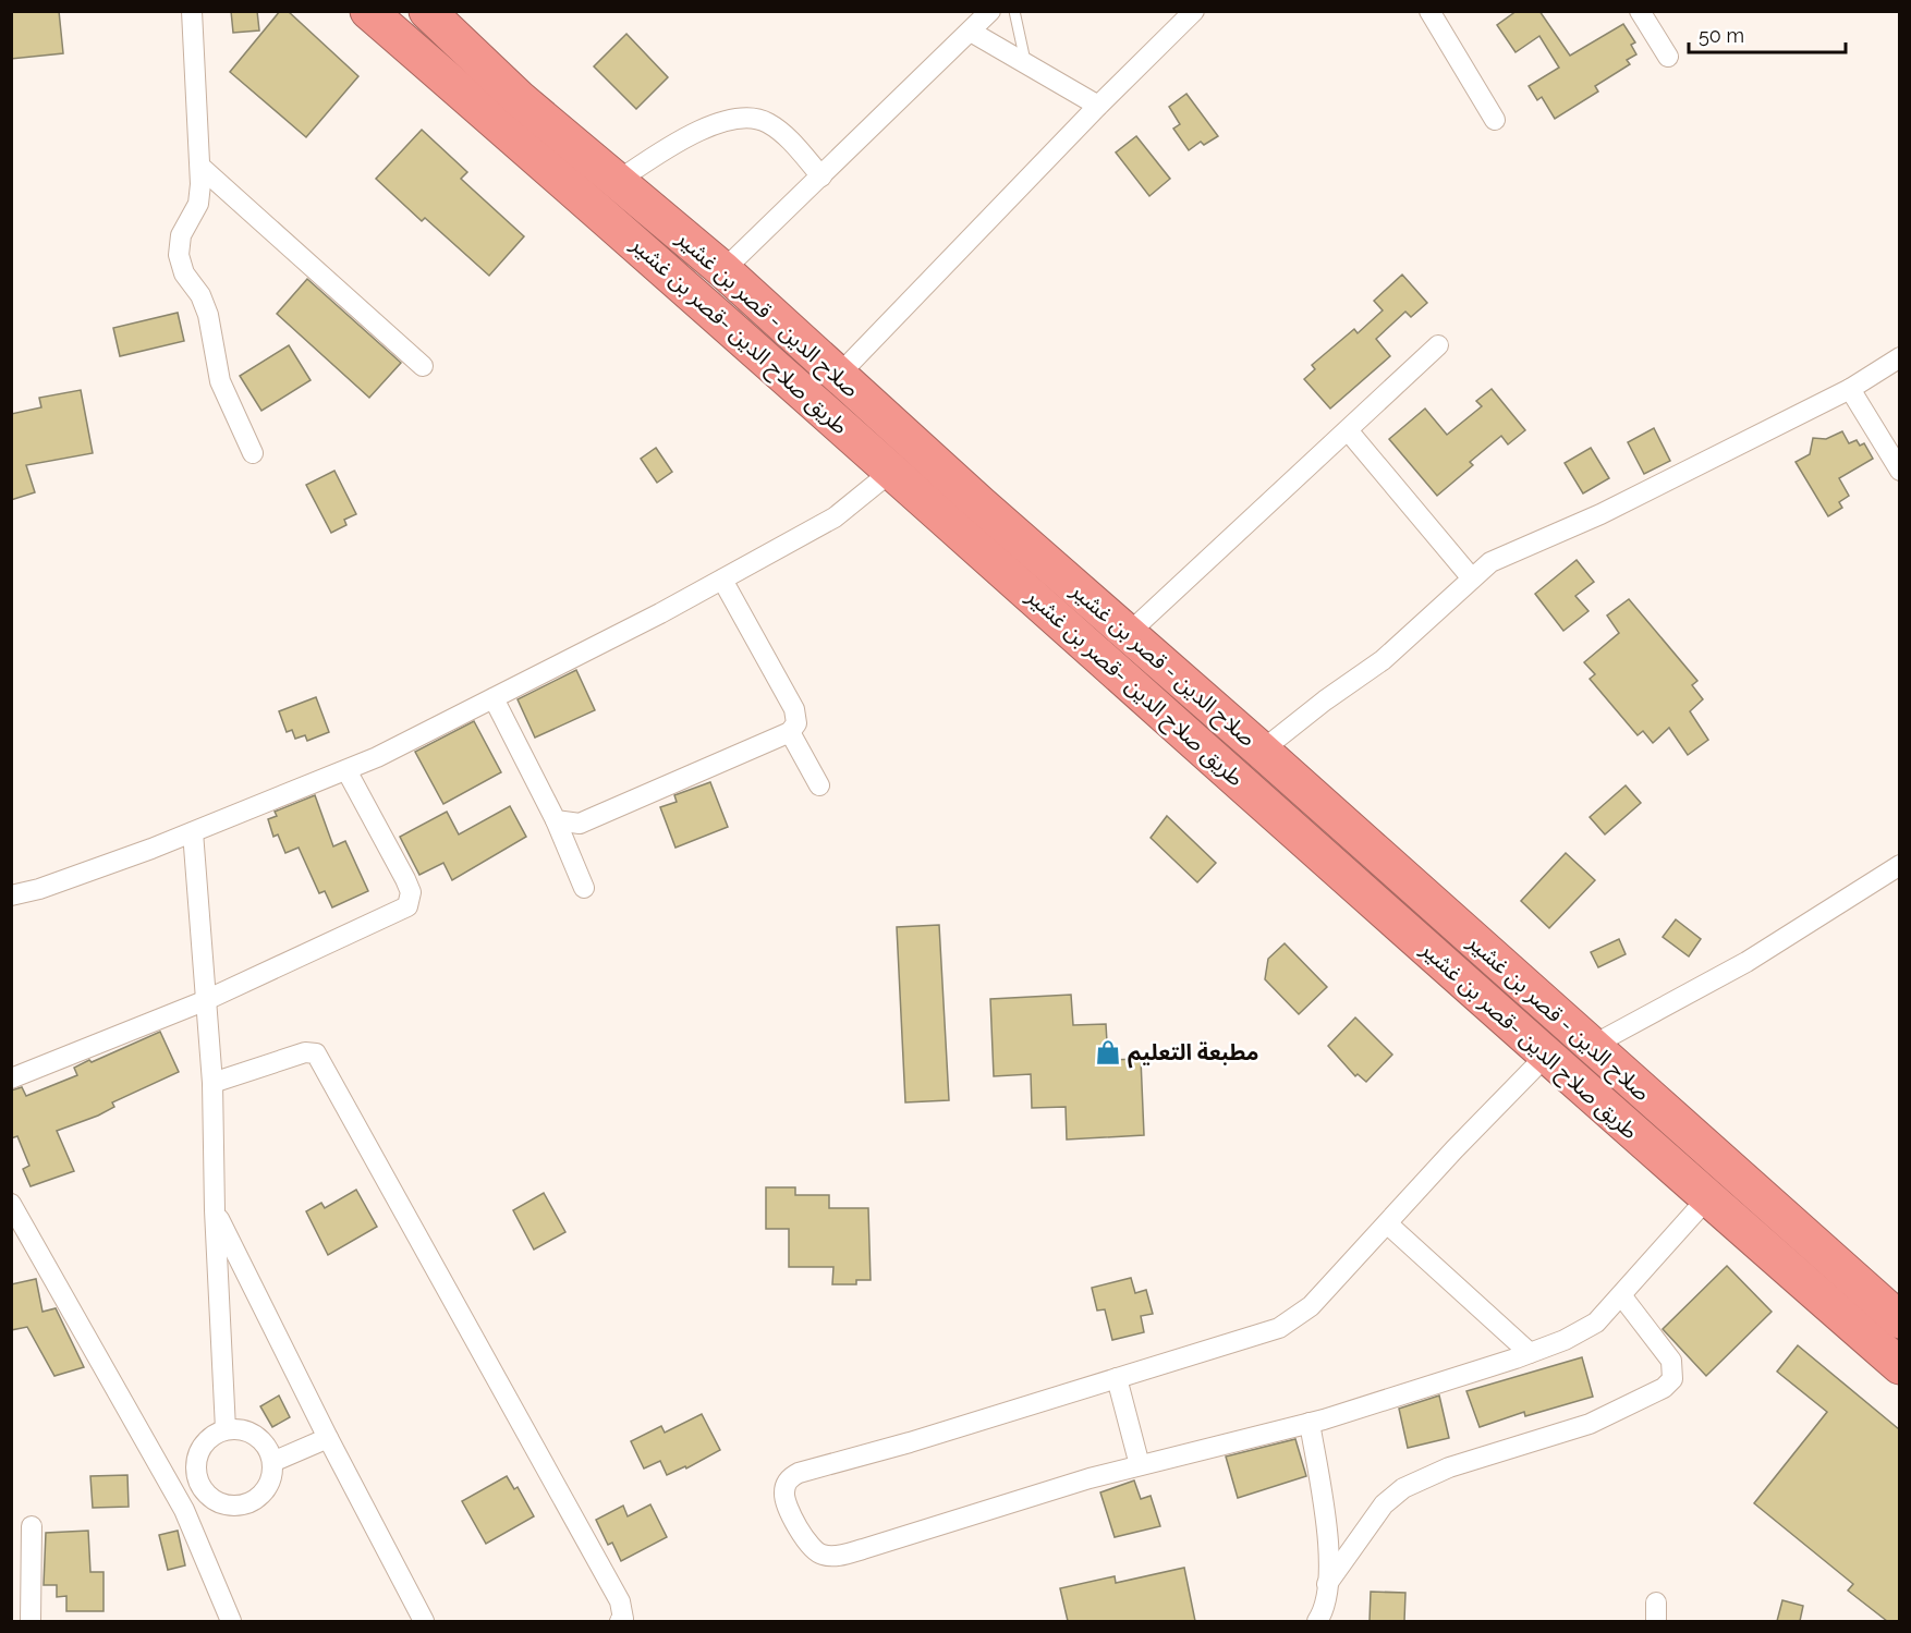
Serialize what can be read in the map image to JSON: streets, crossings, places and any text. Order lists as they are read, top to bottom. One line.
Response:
{"streets":{"highway":["صلاح الدين - قصر بن غشير","طريق صلاح الدين -قصر بن غشير"]},"places":{"shop":["مطبعة التعليم"]},"scale_bar":"50 m"}
